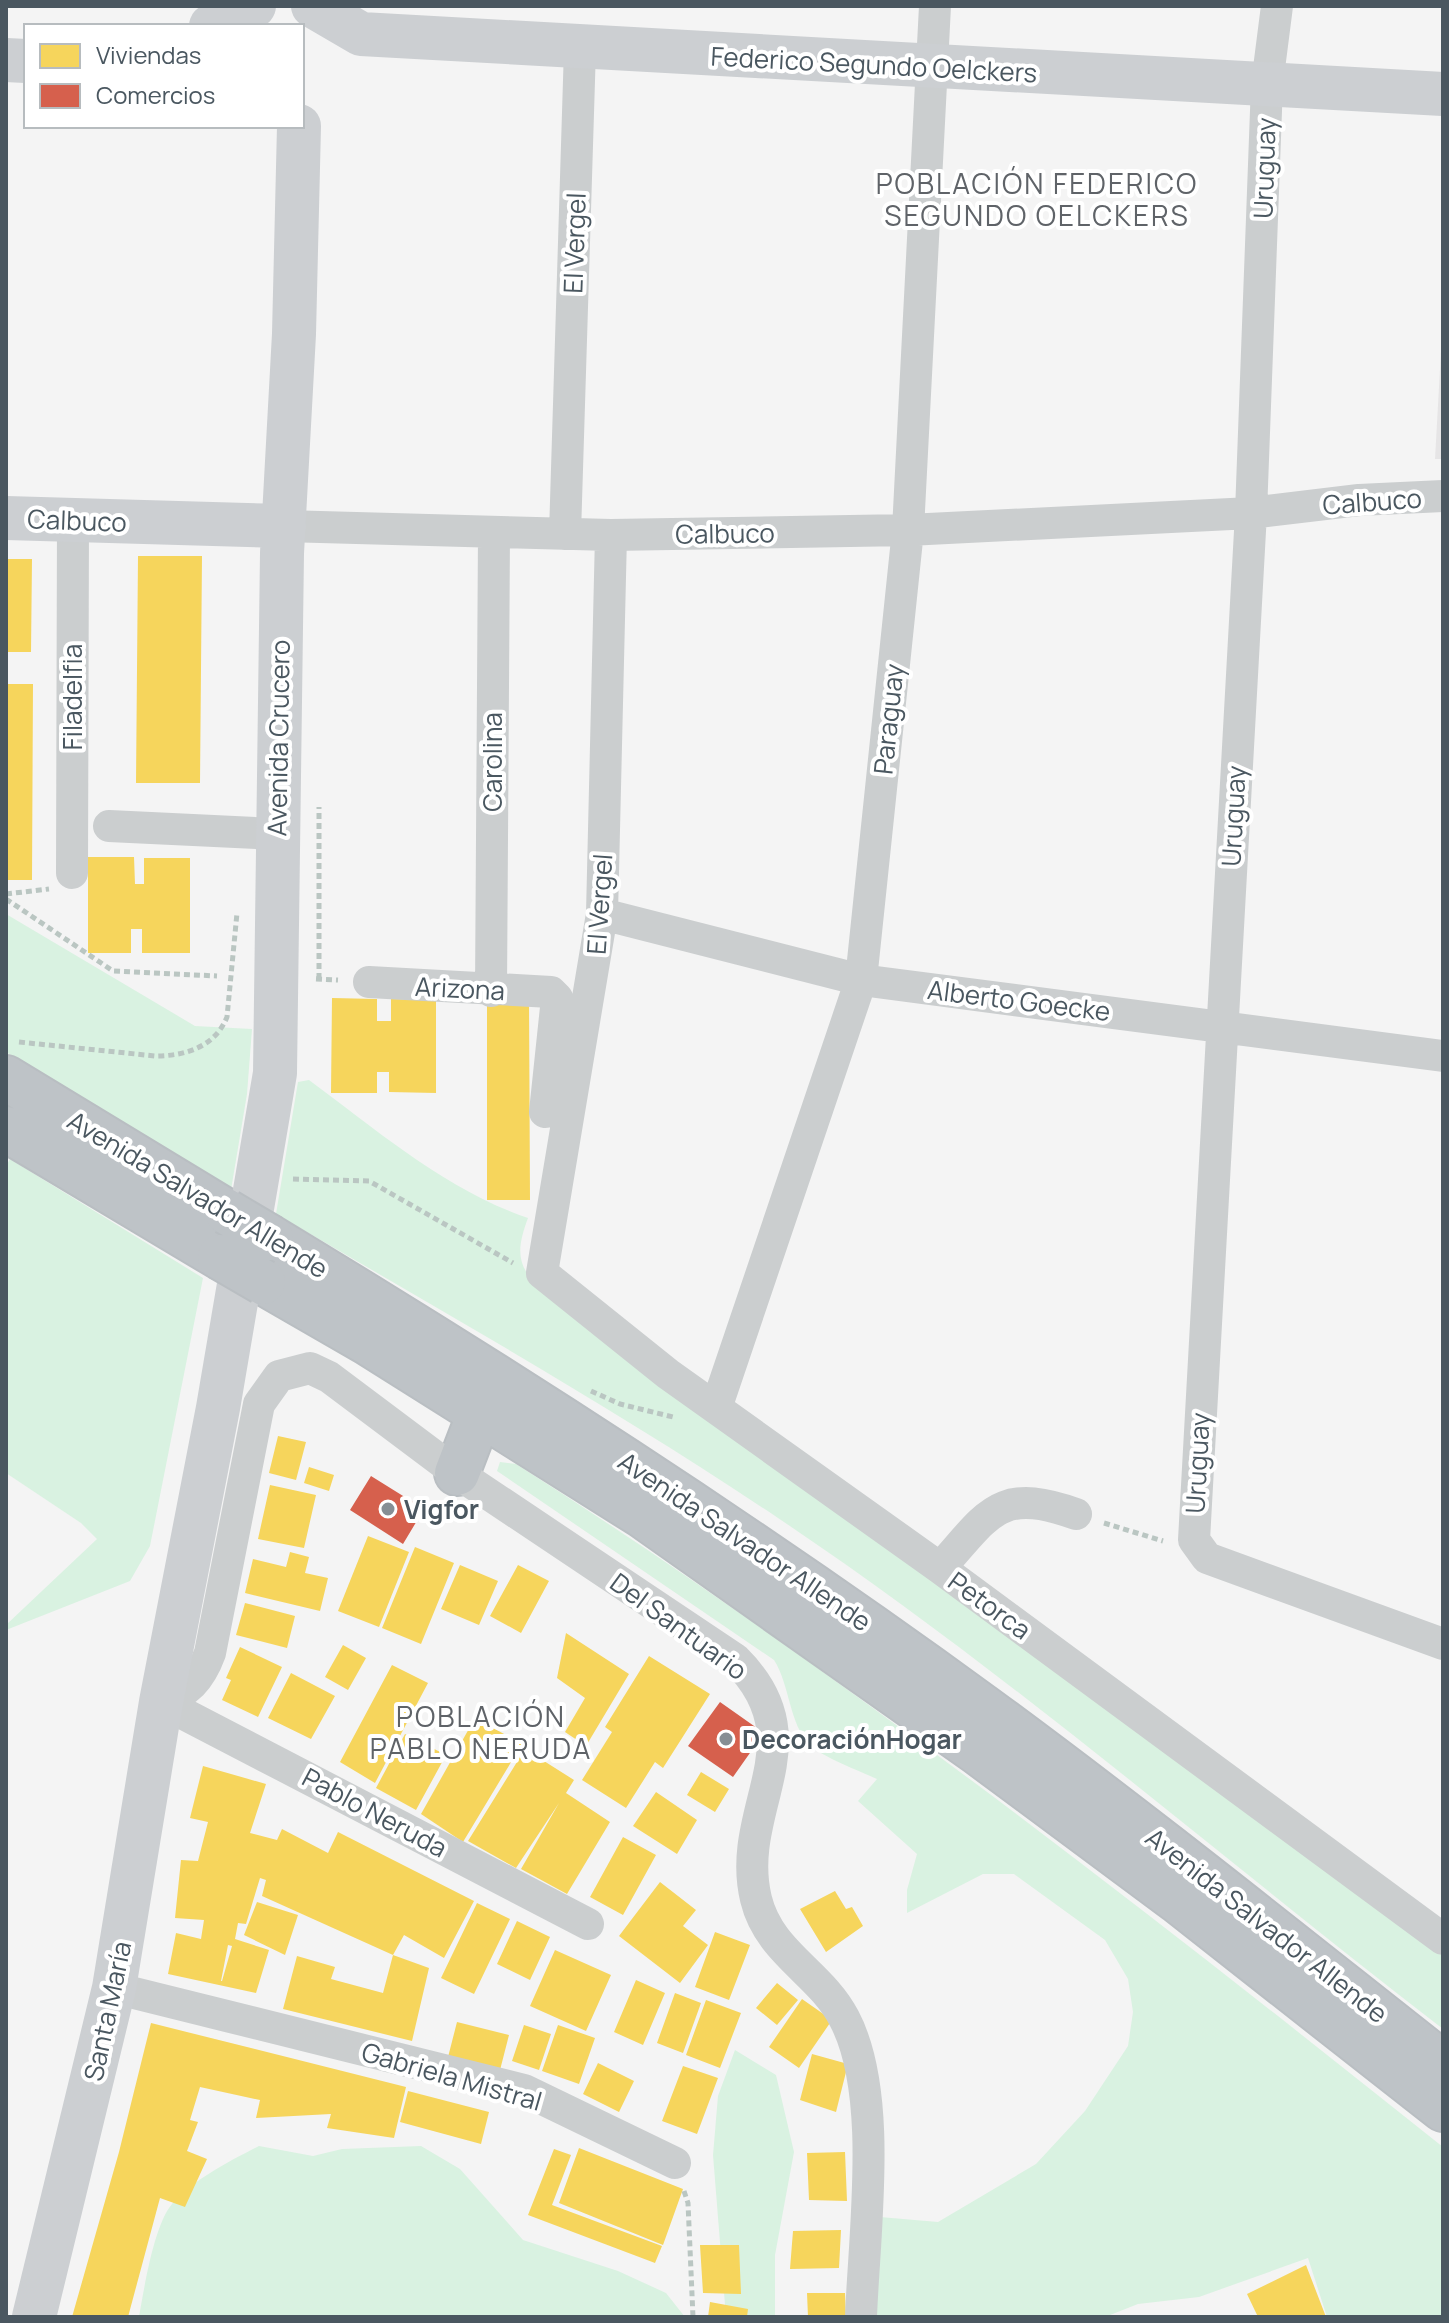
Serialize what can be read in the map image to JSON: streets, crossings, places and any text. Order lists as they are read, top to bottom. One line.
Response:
{"streets":{"highway":["Avenida Salvador Allende"],"main road":["Federico Segundo Oelckers","Calbuco","Avenida Crucero","Santa María"],"street":["Uruguay","El Vergel","Filadelfia","Paraguay","Carolina","Arizona","Alberto Goecke","Petorca","Del Santuario","Pablo Neruda","Gabriela Mistral"]},"crossings":[["Federico Segundo Oelckers","Uruguay"],["Federico Segundo Oelckers","El Vergel"],["Federico Segundo Oelckers","Paraguay"],["Uruguay","Calbuco"],["Uruguay","Alberto Goecke"],["El Vergel","Calbuco"],["El Vergel","Alberto Goecke"],["El Vergel","Petorca"],["Calbuco","Filadelfia"],["Calbuco","Paraguay"],["Calbuco","Avenida Crucero"],["Calbuco","Carolina"],["Paraguay","Alberto Goecke"],["Paraguay","Petorca"],["Avenida Crucero","Santa María"],["Carolina","Arizona"],["Del Santuario","Pablo Neruda"],["Del Santuario","Santa María"],["Pablo Neruda","Santa María"],["Santa María","Gabriela Mistral"]],"districts":["POBLACIÓN FEDERICO SEGUNDO OELCKERS","POBLACIÓN PABLO NERUDA"],"places":["Vigfor","DecoraciónHogar"],"legend":["Viviendas","Comercios"]}
